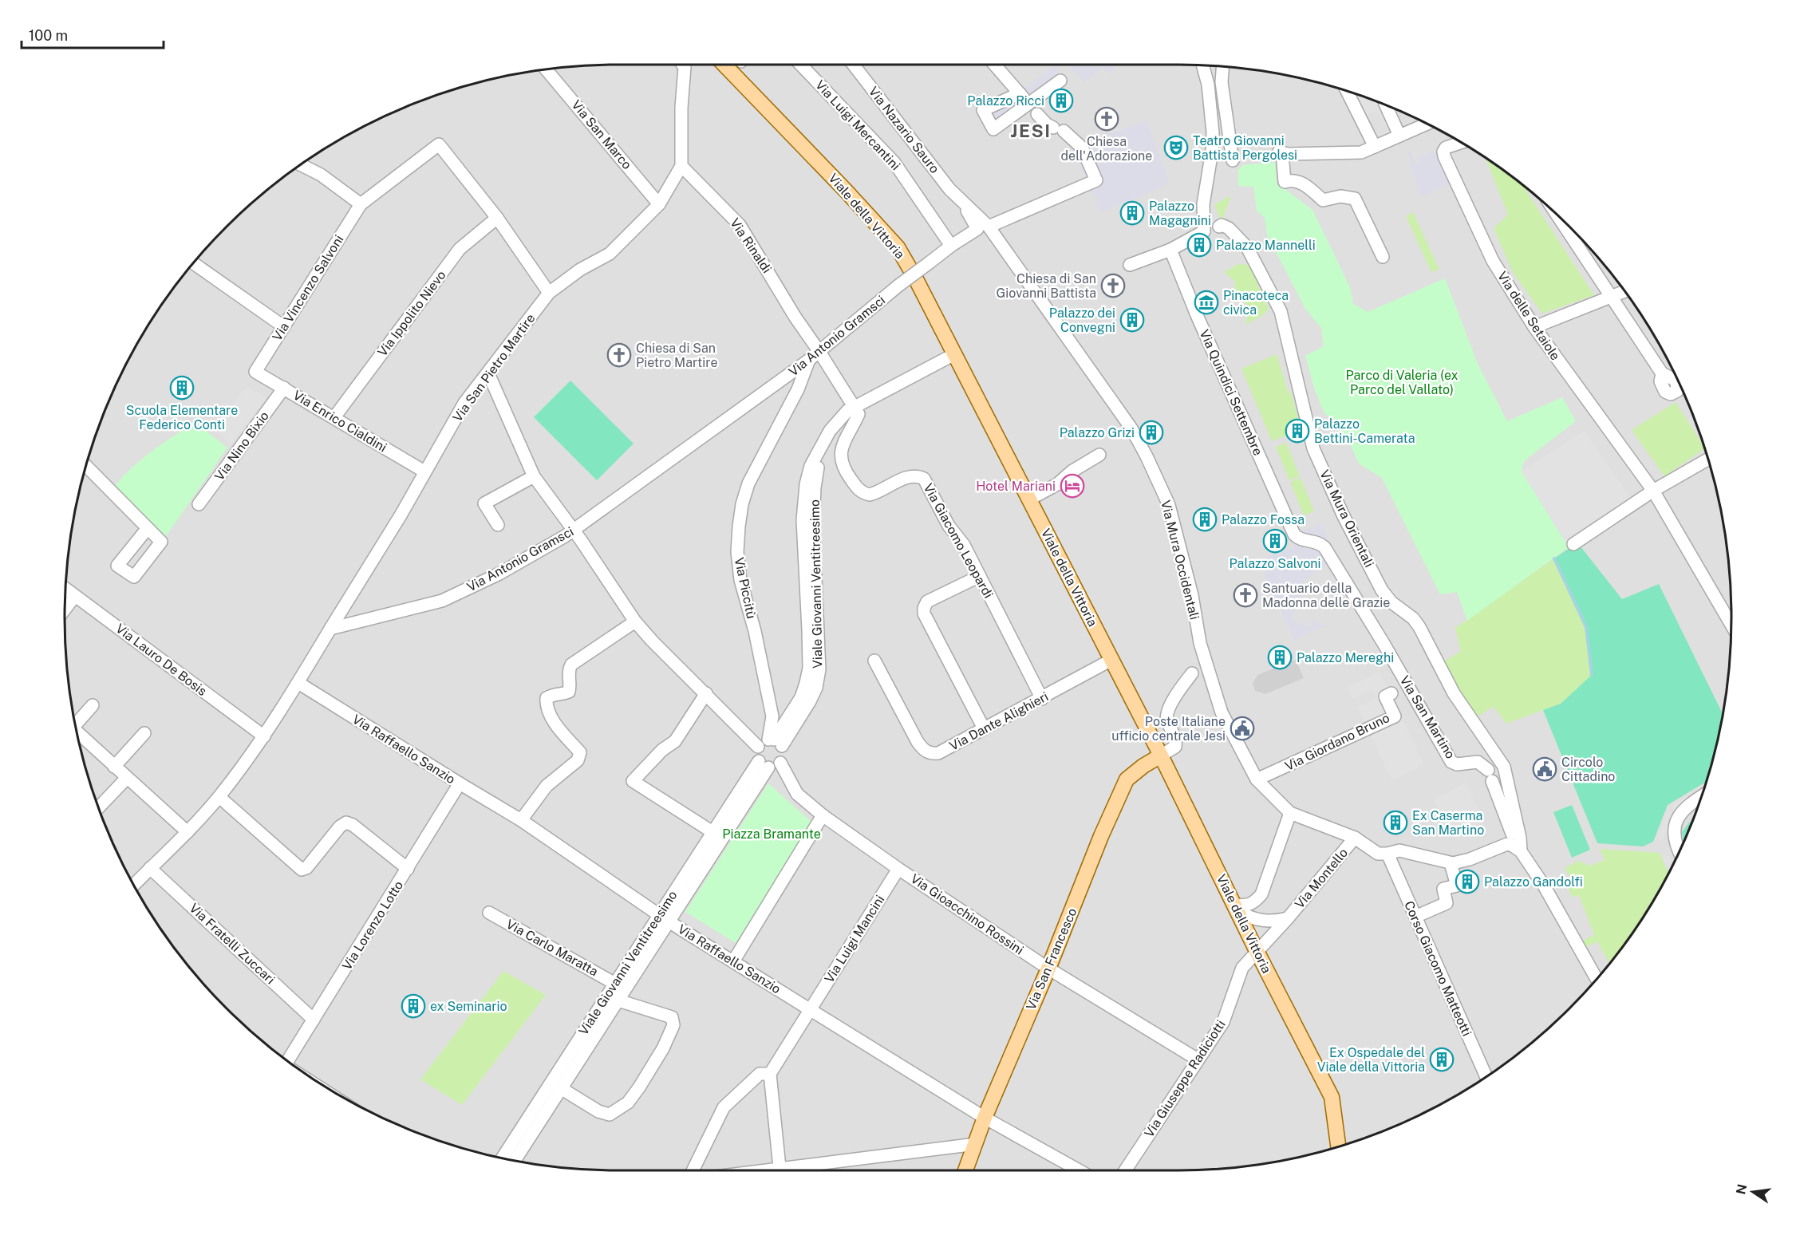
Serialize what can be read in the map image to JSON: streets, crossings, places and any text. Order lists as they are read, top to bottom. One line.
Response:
{"streets":{"main road":["Viale della Vittoria","Via San Francesco"],"street":["Via Luigi Mercantini","Via Nazario Sauro","Via San Marco","Via Rinaldi","Via Vincenzo Salvoni","Via Ippolito Nievo","Via delle Setaiole","Via Antonio Gramsci","Via San Pietro Martire","Via Quindici Settembre","Via Enrico Cialdini","Via Nino Bixio","Via Mura Orientali","Via Giacomo Leopardi","Via Mura Occidentali","Viale Giovanni Ventitreesimo","Via Piccitù","Via Lauro De Bosis","Via San Martino","Via Dante Alighieri","Via Giordano Bruno","Via Raffaello Sanzio","Via Montello","Via Gioacchino Rossini","Via Lorenzo Lotto","Via Luigi Mancini","Via Fratelli Zuccari","Via Carlo Maratta","Corso Giacomo Matteotti","Via Giuseppe Radiciotti"]},"crossings":[["Via Luigi Mercantini","Via Antonio Gramsci"],["Via Nazario Sauro","Via Antonio Gramsci"],["Via Nazario Sauro","Via Mura Occidentali"],["Via San Marco","Via San Pietro Martire"],["Viale della Vittoria","Viale Giovanni Ventitreesimo"],["Viale della Vittoria","Via Dante Alighieri"],["Viale della Vittoria","Via Montello"],["Viale della Vittoria","Via San Francesco"],["Viale della Vittoria","Via Giuseppe Radiciotti"],["Via Rinaldi","Via Antonio Gramsci"],["Via Rinaldi","Via San Pietro Martire"],["Via Rinaldi","Via Giacomo Leopardi"],["Via Rinaldi","Viale Giovanni Ventitreesimo"],["Via Vincenzo Salvoni","Via Ippolito Nievo"],["Via Vincenzo Salvoni","Via Enrico Cialdini"],["Via Ippolito Nievo","Via Enrico Cialdini"],["Via Antonio Gramsci","Via San Pietro Martire"],["Via Antonio Gramsci","Via Mura Occidentali"],["Via Antonio Gramsci","Via Piccitù"],["Via San Pietro Martire","Via Enrico Cialdini"],["Via Quindici Settembre","Via San Martino"],["Via Enrico Cialdini","Via Nino Bixio"],["Via Giacomo Leopardi","Viale Giovanni Ventitreesimo"],["Via Giacomo Leopardi","Via Dante Alighieri"],["Via Mura Occidentali","Via Giordano Bruno"],["Via Mura Occidentali","Via Montello"],["Via Mura Occidentali","Corso Giacomo Matteotti"],["Viale Giovanni Ventitreesimo","Via Piccitù"],["Viale Giovanni Ventitreesimo","Via Raffaello Sanzio"],["Viale Giovanni Ventitreesimo","Via Gioacchino Rossini"],["Viale Giovanni Ventitreesimo","Via Carlo Maratta"],["Via Piccitù","Via Gioacchino Rossini"],["Via Raffaello Sanzio","Via Lorenzo Lotto"],["Via Raffaello Sanzio","Via Luigi Mancini"],["Via Raffaello Sanzio","Via San Francesco"],["Via Montello","Via Giuseppe Radiciotti"],["Via Gioacchino Rossini","Via Luigi Mancini"],["Via Gioacchino Rossini","Via San Francesco"],["Via Gioacchino Rossini","Via Giuseppe Radiciotti"],["Via Lorenzo Lotto","Via Fratelli Zuccari"]],"districts":["JESI"],"parks":["Parco di Valeria (ex Parco del Vallato)","Piazza Bramante"],"places":{"building":["Palazzo Ricci","Palazzo Magagnini","Palazzo Mannelli","Palazzo dei Convegni","Scuola Elementare Federico Conti","Palazzo Bettini-Camerata","Palazzo Grizi","Palazzo Fossa","Palazzo Salvoni","Palazzo Mereghi","Ex Caserma San Martino","Palazzo Gandolfi","ex Seminario","Ex Ospedale del Viale della Vittoria"],"church":["Chiesa dell'Adorazione","Chiesa di San Giovanni Battista","Chiesa di San Pietro Martire","Santuario della Madonna delle Grazie"],"theatre":["Teatro Giovanni Battista Pergolesi"],"museum":["Pinacoteca civica"],"hotel":["Hotel Mariani"],"public building":["Poste Italiane ufficio centrale Jesi","Circolo Cittadino"]},"scale_bar":"100 m","north":"left"}
